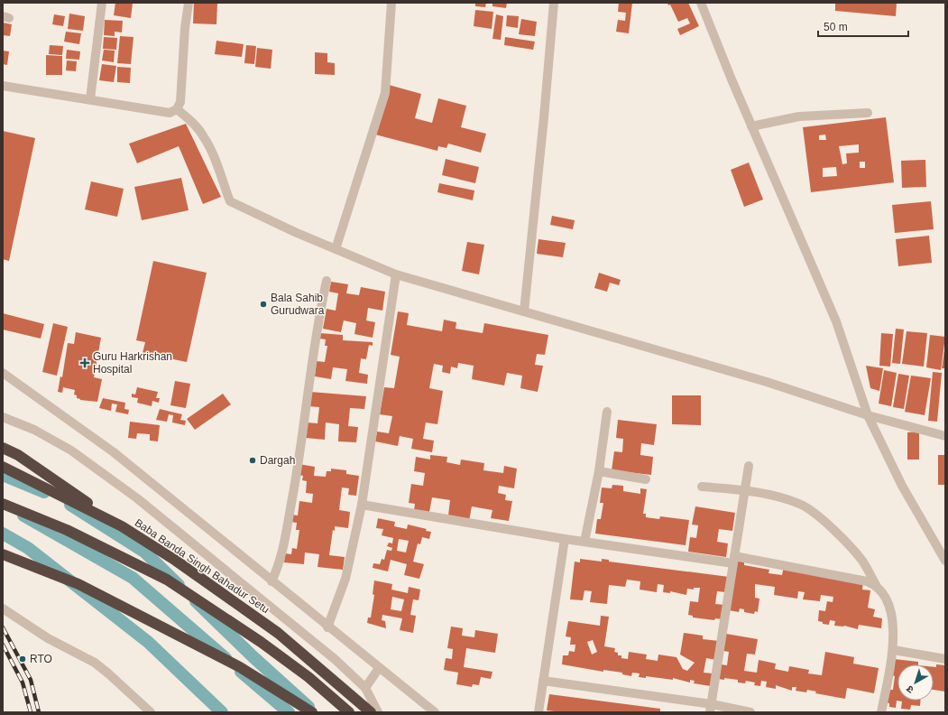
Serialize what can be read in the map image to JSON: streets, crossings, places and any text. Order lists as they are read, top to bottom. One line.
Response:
{"streets":{"highway":["Baba Banda Singh Bahadur Setu"]},"places":{"other":["Bala Sahib Gurudwara","Dargah","RTO"],"health":["Guru Harkrishan Hospital"]},"scale_bar":"50 m","north":"bottom left"}
